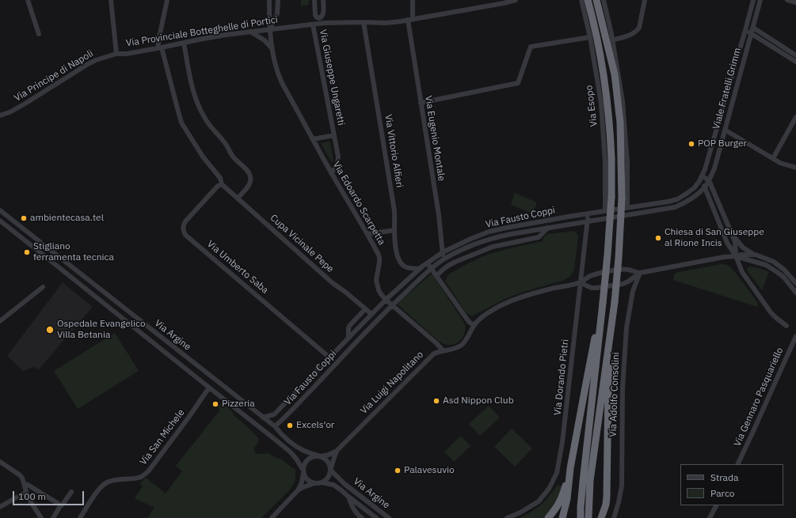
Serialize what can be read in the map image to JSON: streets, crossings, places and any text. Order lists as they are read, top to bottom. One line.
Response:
{"streets":{"street":["Via Provinciale Botteghelle di Portici","Via Principe di Napoli","Via Giuseppe Ungaretti","Viale Fratelli Grimm","Via Esopo","Via Eugenio Montale","Via Vittorio Alfieri","Via Edoardo Scarpetta","Via Fausto Coppi","Cupa Vicinale Pepe","Via Umberto Saba","Via Argine","Via Dorando Pietri","Via Luigi Napolitano","Via Adolfo Consolini","Via Gennaro Pasquariello","Via San Michele"]},"crossings":[["Via Provinciale Botteghelle di Portici","Via Principe di Napoli"],["Via Provinciale Botteghelle di Portici","Via Giuseppe Ungaretti"],["Via Provinciale Botteghelle di Portici","Via Eugenio Montale"],["Via Provinciale Botteghelle di Portici","Via Vittorio Alfieri"],["Via Provinciale Botteghelle di Portici","Via Edoardo Scarpetta"],["Via Giuseppe Ungaretti","Via Edoardo Scarpetta"],["Viale Fratelli Grimm","Via Fausto Coppi"],["Viale Fratelli Grimm","Via Luigi Napolitano"],["Via Esopo","Via Fausto Coppi"],["Via Eugenio Montale","Via Fausto Coppi"],["Via Vittorio Alfieri","Via Fausto Coppi"],["Via Edoardo Scarpetta","Via Fausto Coppi"],["Via Edoardo Scarpetta","Via Luigi Napolitano"],["Via Fausto Coppi","Cupa Vicinale Pepe"],["Via Fausto Coppi","Via Umberto Saba"],["Via Fausto Coppi","Via Argine"],["Via Fausto Coppi","Via Dorando Pietri"],["Cupa Vicinale Pepe","Via Umberto Saba"],["Via Argine","Via Luigi Napolitano"],["Via Argine","Via San Michele"],["Via Dorando Pietri","Via Luigi Napolitano"],["Via Luigi Napolitano","Via Adolfo Consolini"]],"places":["POP Burger","ambientecasa.tel","Chiesa di San Giuseppe al Rione Incis","Stigliano ferramenta tecnica","Ospedale Evangelico Villa Betania","Asd Nippon Club","Pizzeria","Excels'or","Palavesuvio"],"legend":["Strada","Parco"],"scale_bar":"100 m"}
